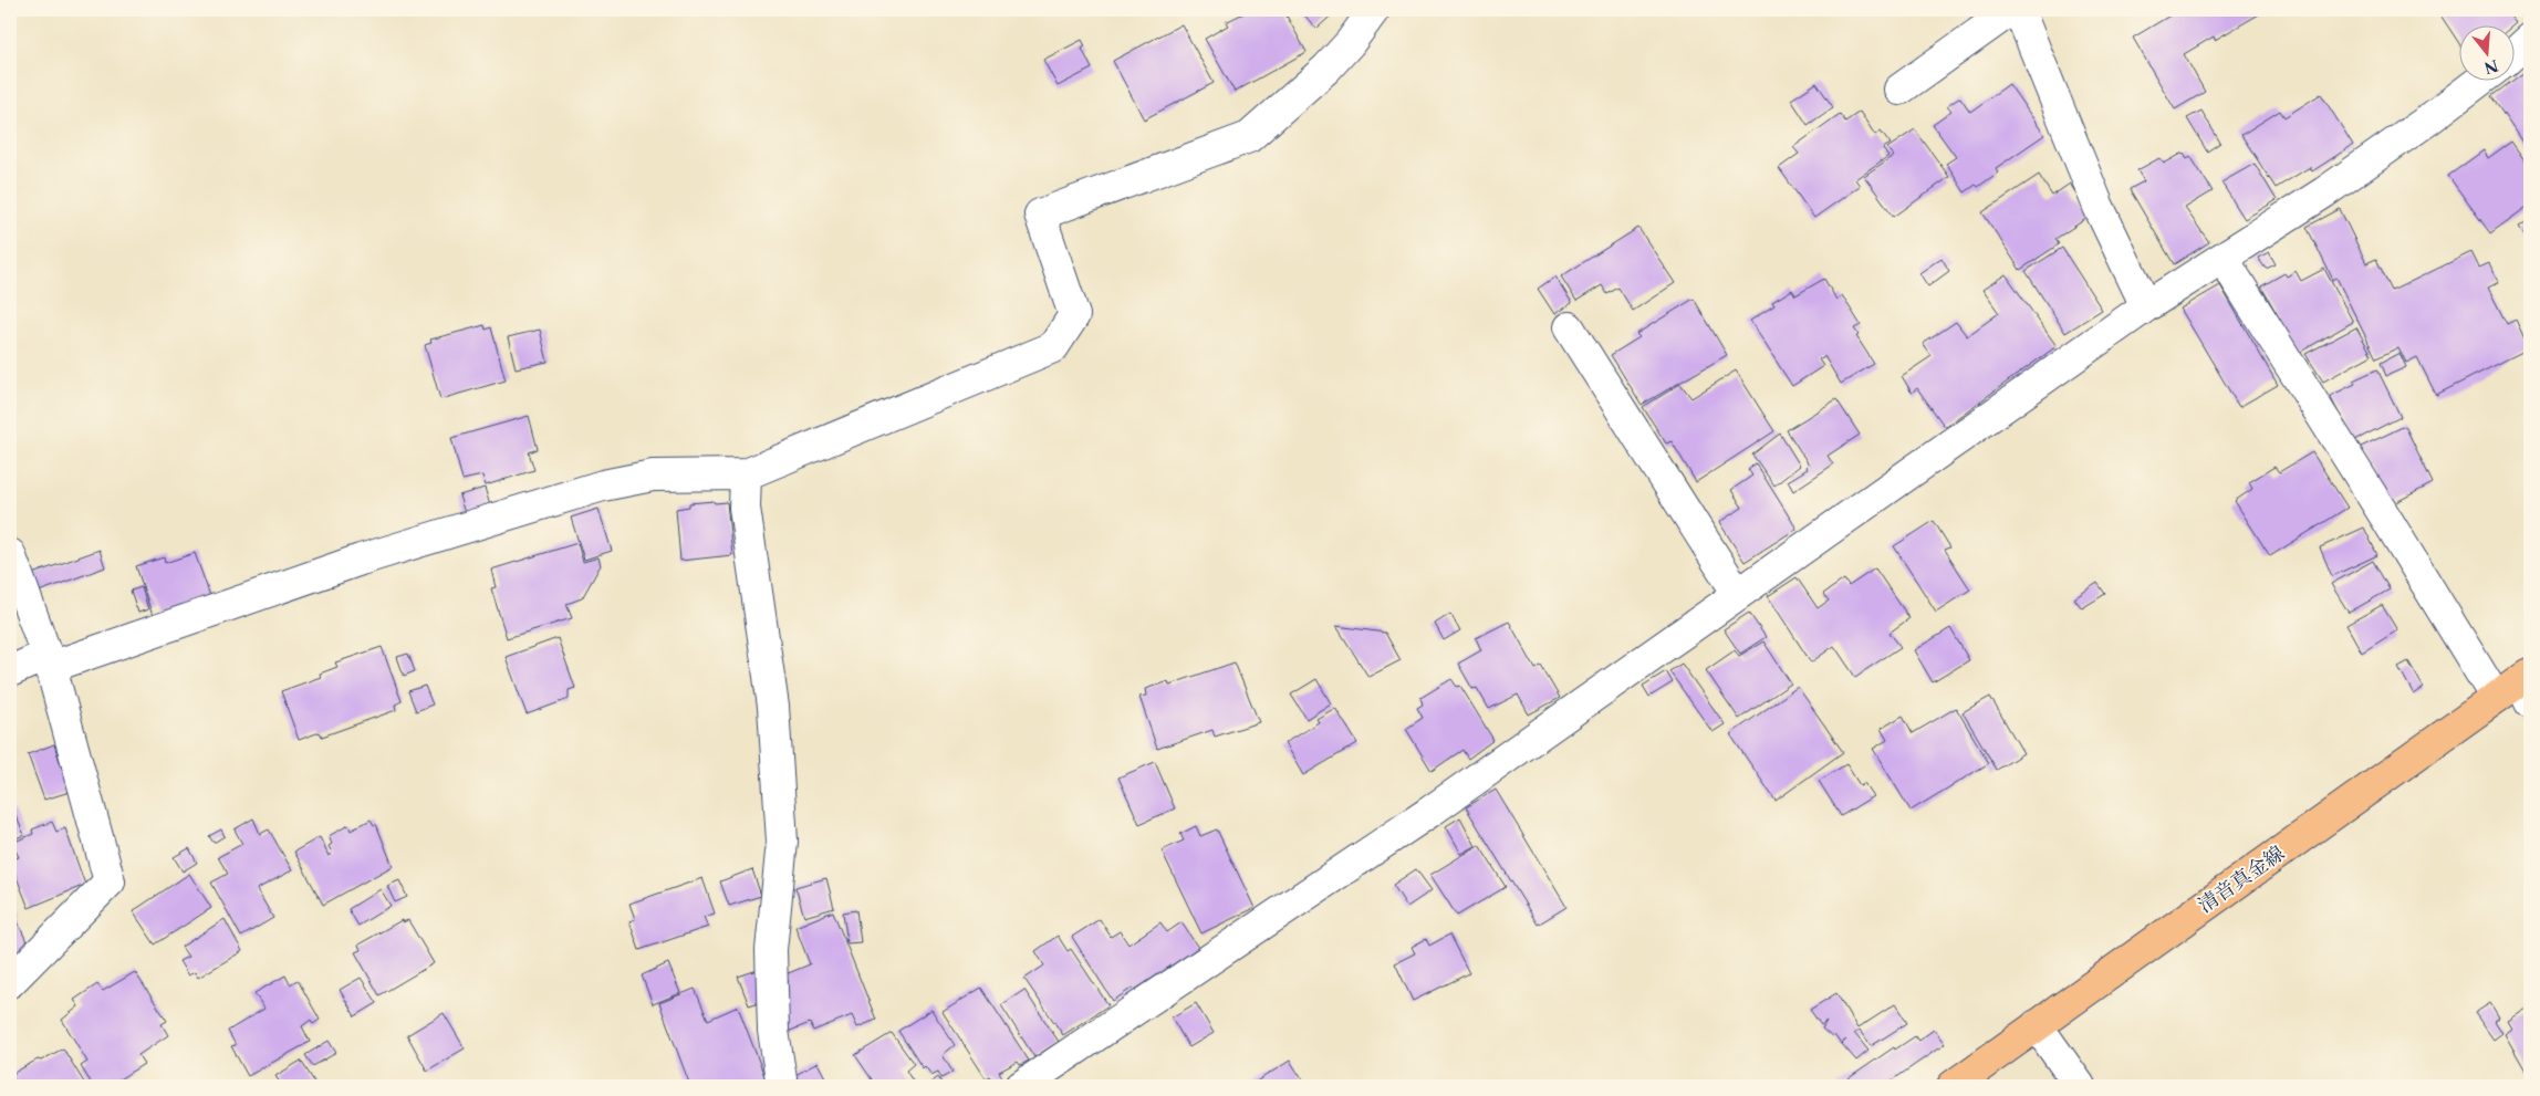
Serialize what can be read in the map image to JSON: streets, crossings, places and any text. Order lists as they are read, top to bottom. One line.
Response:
{"streets":{"main road":["清音真金線"]},"north":"bottom"}
